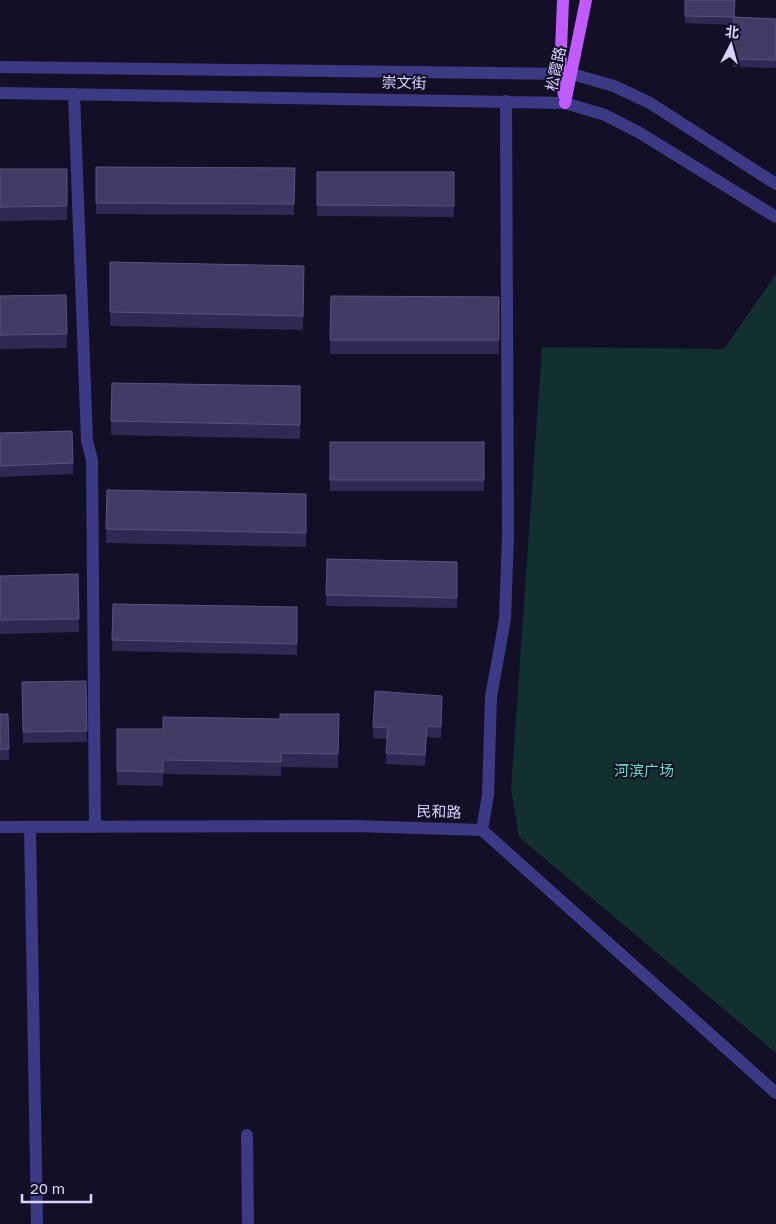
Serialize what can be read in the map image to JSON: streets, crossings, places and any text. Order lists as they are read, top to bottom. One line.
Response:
{"streets":{"main road":["松霞路"],"street":["崇文街","民和路"]},"crossings":[["松霞路","崇文街"]],"parks":["河滨广场"],"scale_bar":"20 m","north":"top"}
